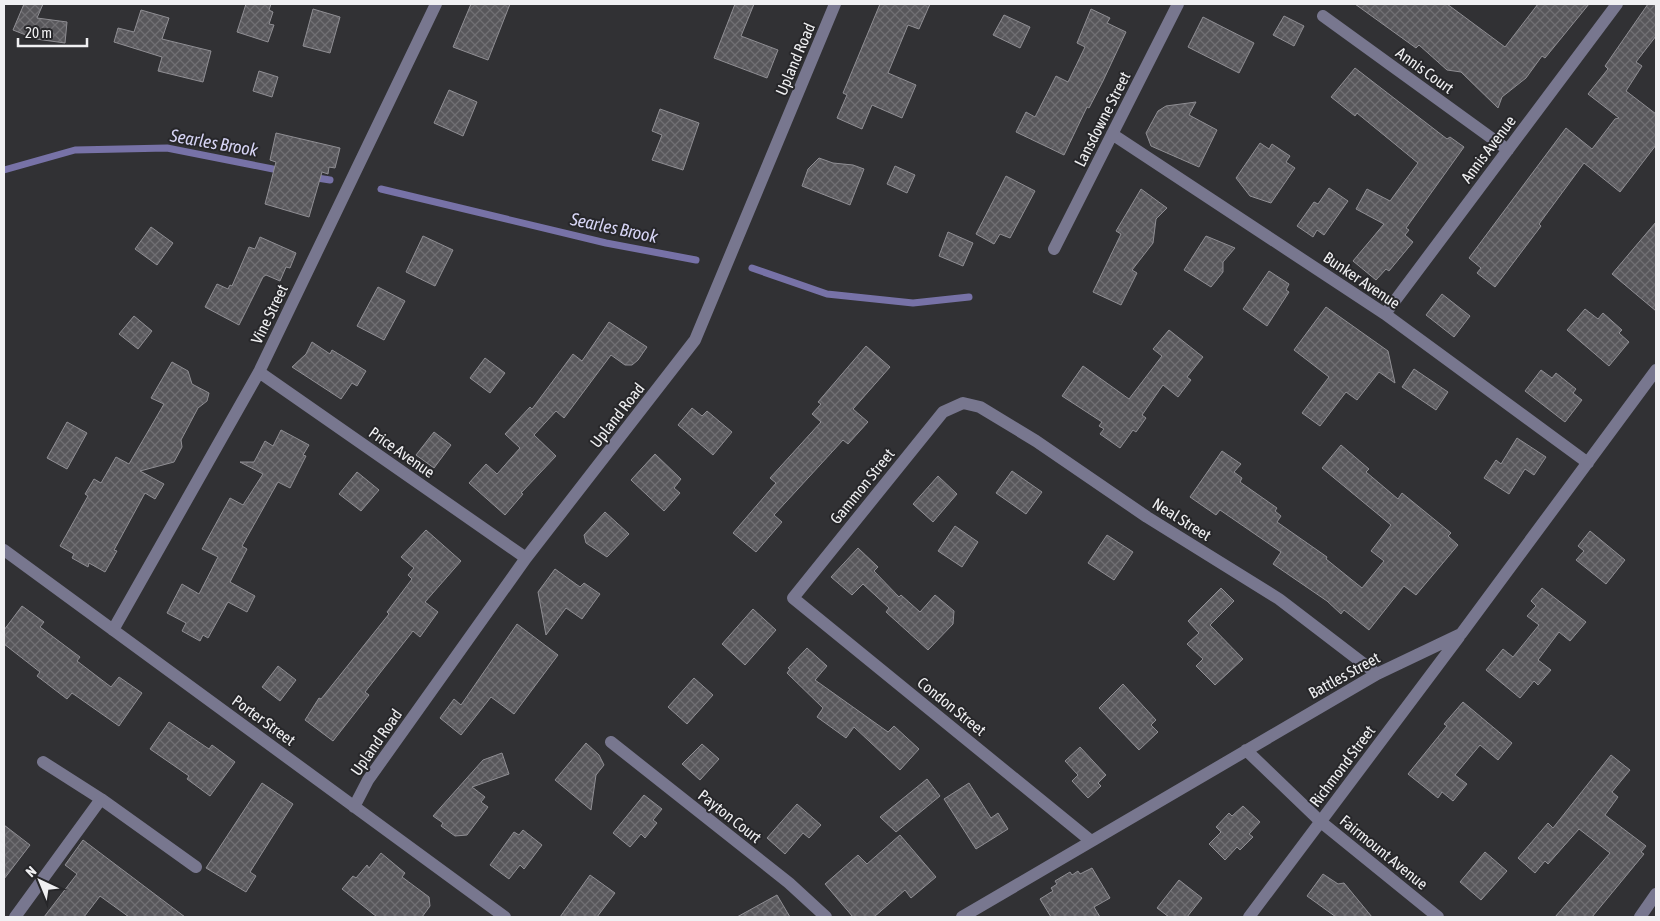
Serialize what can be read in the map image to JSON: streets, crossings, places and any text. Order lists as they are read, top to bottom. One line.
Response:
{"streets":{"street":["Upland Road","Annis Court","Lansdowne Street","Annis Avenue","Bunker Avenue","Vine Street","Price Avenue","Gammon Street","Neal Street","Battles Street","Condon Street","Porter Street","Richmond Street","Payton Court","Fairmount Avenue"]},"crossings":[["Upland Road","Price Avenue"],["Upland Road","Porter Street"],["Annis Court","Annis Avenue"],["Lansdowne Street","Bunker Avenue"],["Annis Avenue","Bunker Avenue"],["Bunker Avenue","Battles Street"],["Vine Street","Price Avenue"],["Vine Street","Porter Street"],["Gammon Street","Neal Street"],["Gammon Street","Condon Street"],["Neal Street","Battles Street"],["Battles Street","Condon Street"],["Battles Street","Richmond Street"],["Battles Street","Fairmount Avenue"],["Richmond Street","Fairmount Avenue"]],"water":["Searles Brook"],"scale_bar":"20 m","north":"top left"}
